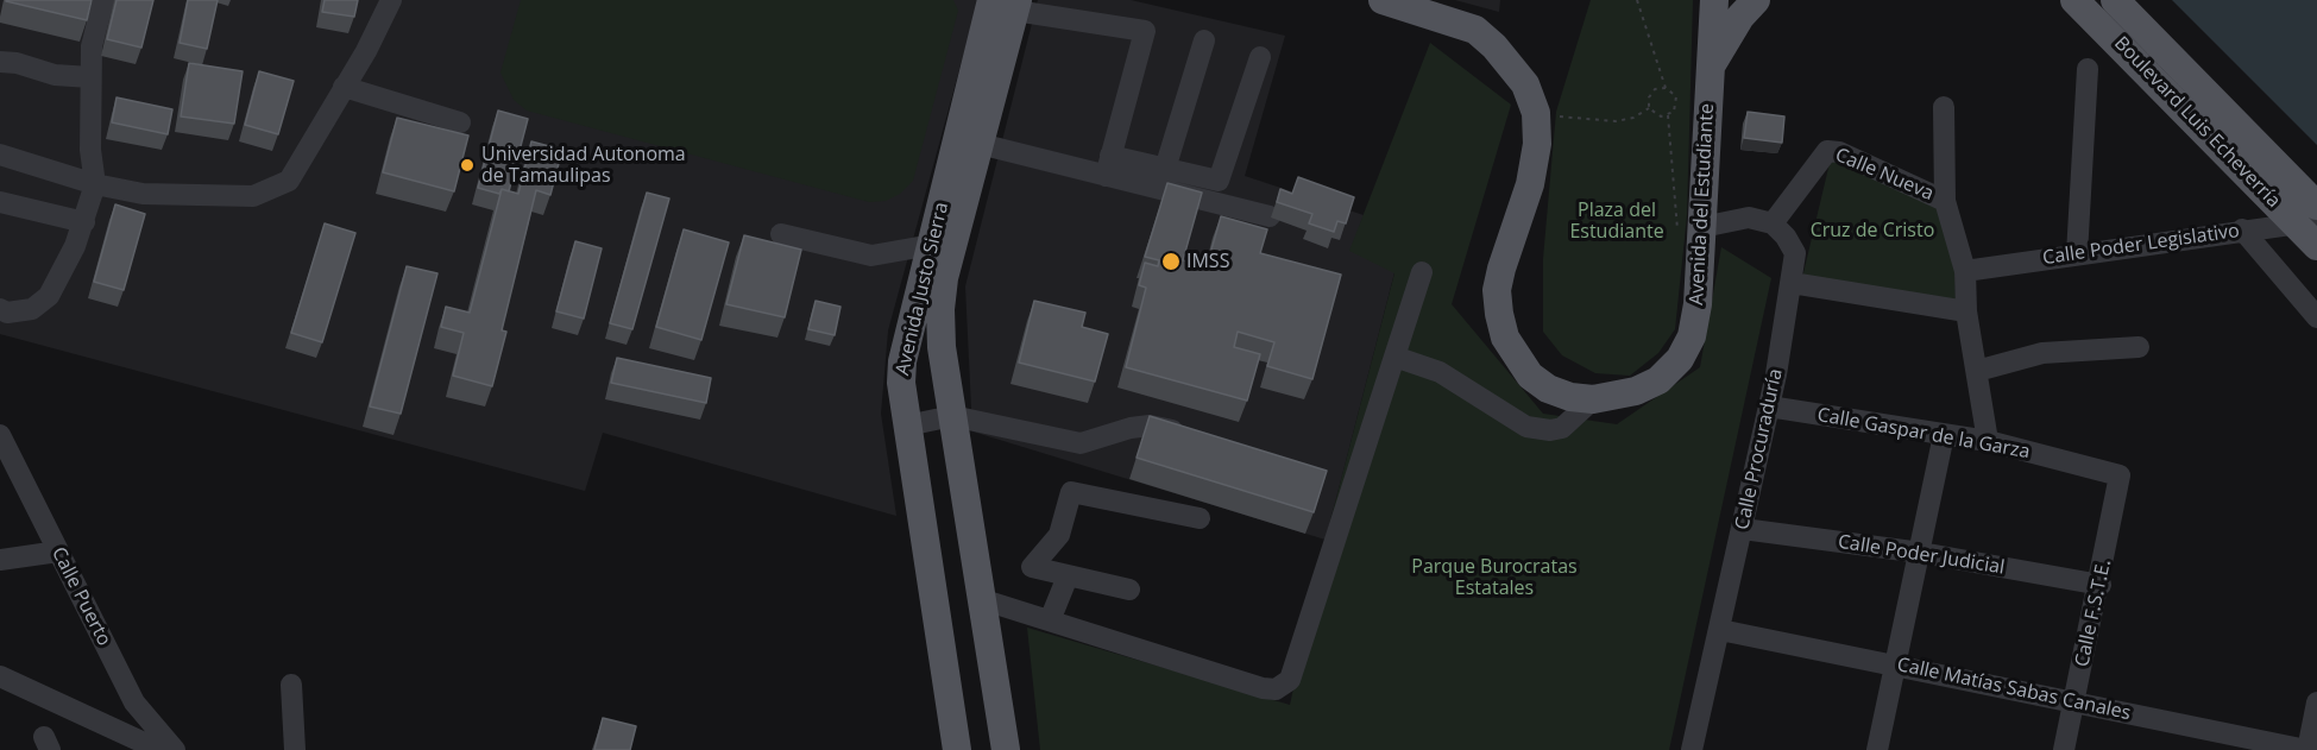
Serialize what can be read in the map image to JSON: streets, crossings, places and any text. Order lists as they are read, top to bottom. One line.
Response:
{"streets":{"main road":["Boulevard Luis Echeverría","Avenida del Estudiante","Avenida Justo Sierra"],"street":["Calle Nueva","Calle Poder Legislativo","Calle Gaspar de la Garza","Calle Procuraduría","Calle Poder Judicial","Calle Puerto","Calle F.S.T.E.","Calle Matías Sabas Canales"]},"crossings":[["Boulevard Luis Echeverría","Calle Poder Legislativo"],["Calle Nueva","Calle Procuraduría"],["Calle Gaspar de la Garza","Calle Procuraduría"],["Calle Gaspar de la Garza","Calle F.S.T.E."],["Calle Procuraduría","Calle Poder Judicial"],["Calle Procuraduría","Calle Matías Sabas Canales"],["Calle Poder Judicial","Calle F.S.T.E."],["Calle F.S.T.E.","Calle Matías Sabas Canales"]],"parks":["Plaza del Estudiante","Cruz de Cristo","Parque Burocratas Estatales"],"places":["Universidad Autonoma de Tamaulipas","IMSS"]}
